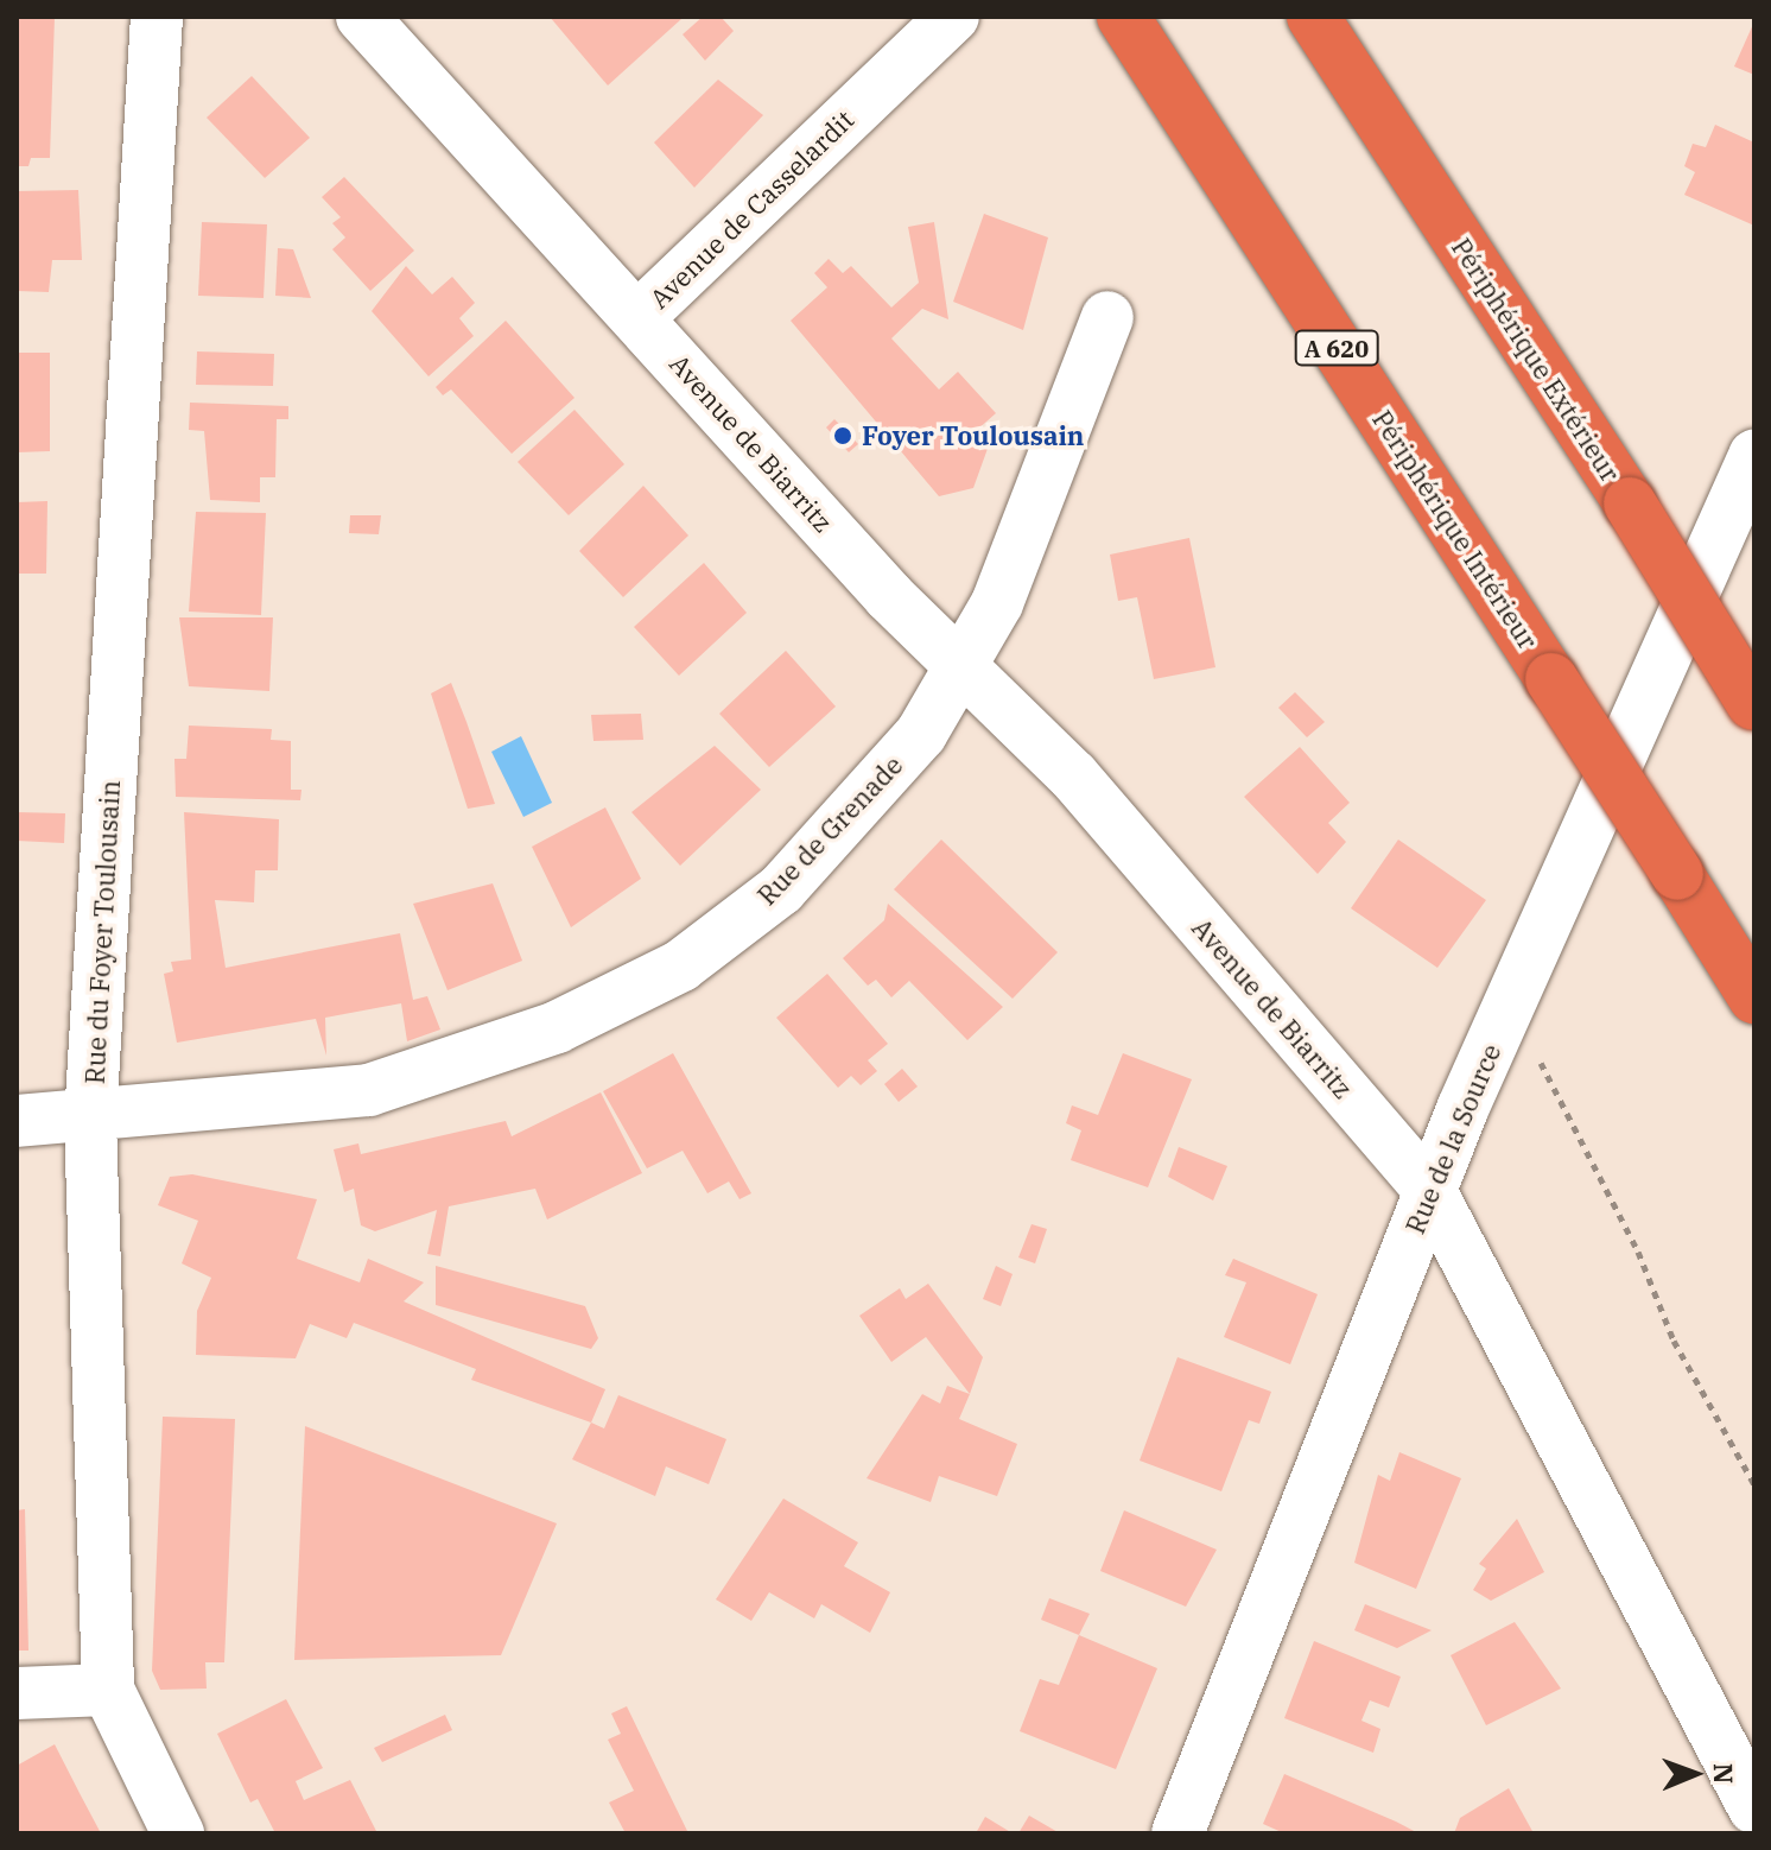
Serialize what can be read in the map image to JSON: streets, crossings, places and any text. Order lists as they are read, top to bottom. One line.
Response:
{"streets":{"highway":["A 620","Périphérique Extérieur","Périphérique Intérieur"],"street":["Avenue de Casselardit","Avenue de Biarritz","Rue de Grenade","Rue du Foyer Toulousain","Rue de la Source"]},"crossings":[["Avenue de Casselardit","Avenue de Biarritz"],["Avenue de Biarritz","Rue de Grenade"],["Avenue de Biarritz","Rue de la Source"],["Rue de Grenade","Rue du Foyer Toulousain"]],"places":["Foyer Toulousain"],"north":"right"}
